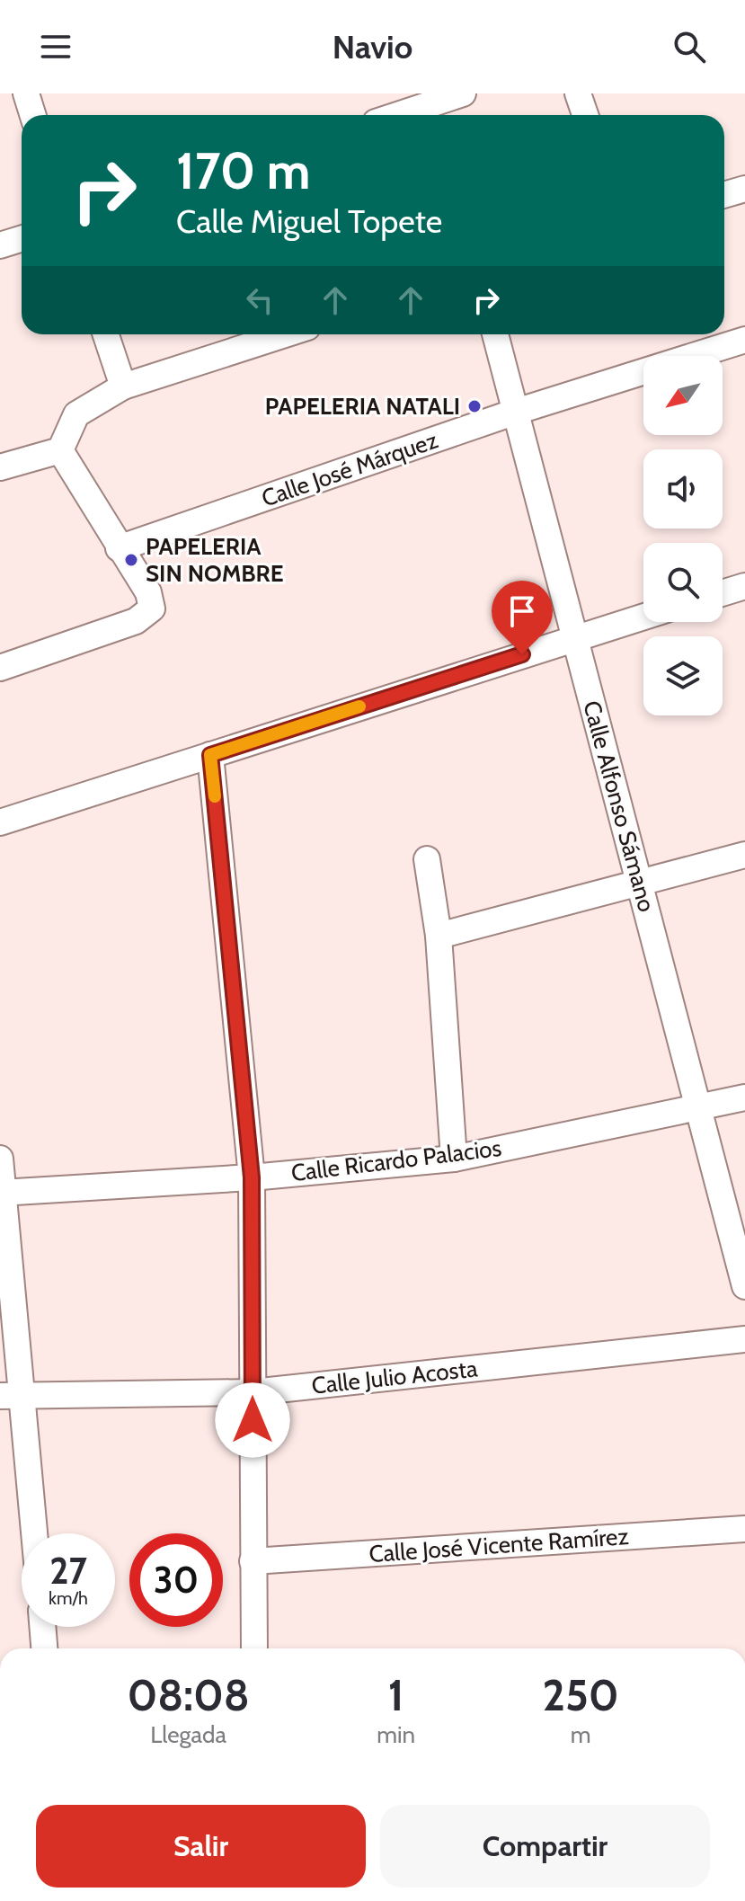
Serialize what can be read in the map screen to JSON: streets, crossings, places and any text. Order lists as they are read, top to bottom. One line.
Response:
{"streets":{"street":["Calle José Márquez","Calle Alfonso Sámano","Calle Ricardo Palacios","Calle Julio Acosta","Calle José Vicente Ramírez"]},"crossings":[["Calle José Márquez","Calle Alfonso Sámano"],["Calle Alfonso Sámano","Calle Ricardo Palacios"]],"places":["PAPELERIA NATALI","PAPELERIA SIN NOMBRE"],"north":"bottom left","page":{"header":"Navio","turn":["170 m","Calle Miguel Topete"],"speed":"27 km/h","limit":"30","eta":["08:08","Llegada","1","min","250","m"],"buttons":["Salir","Compartir"]}}
